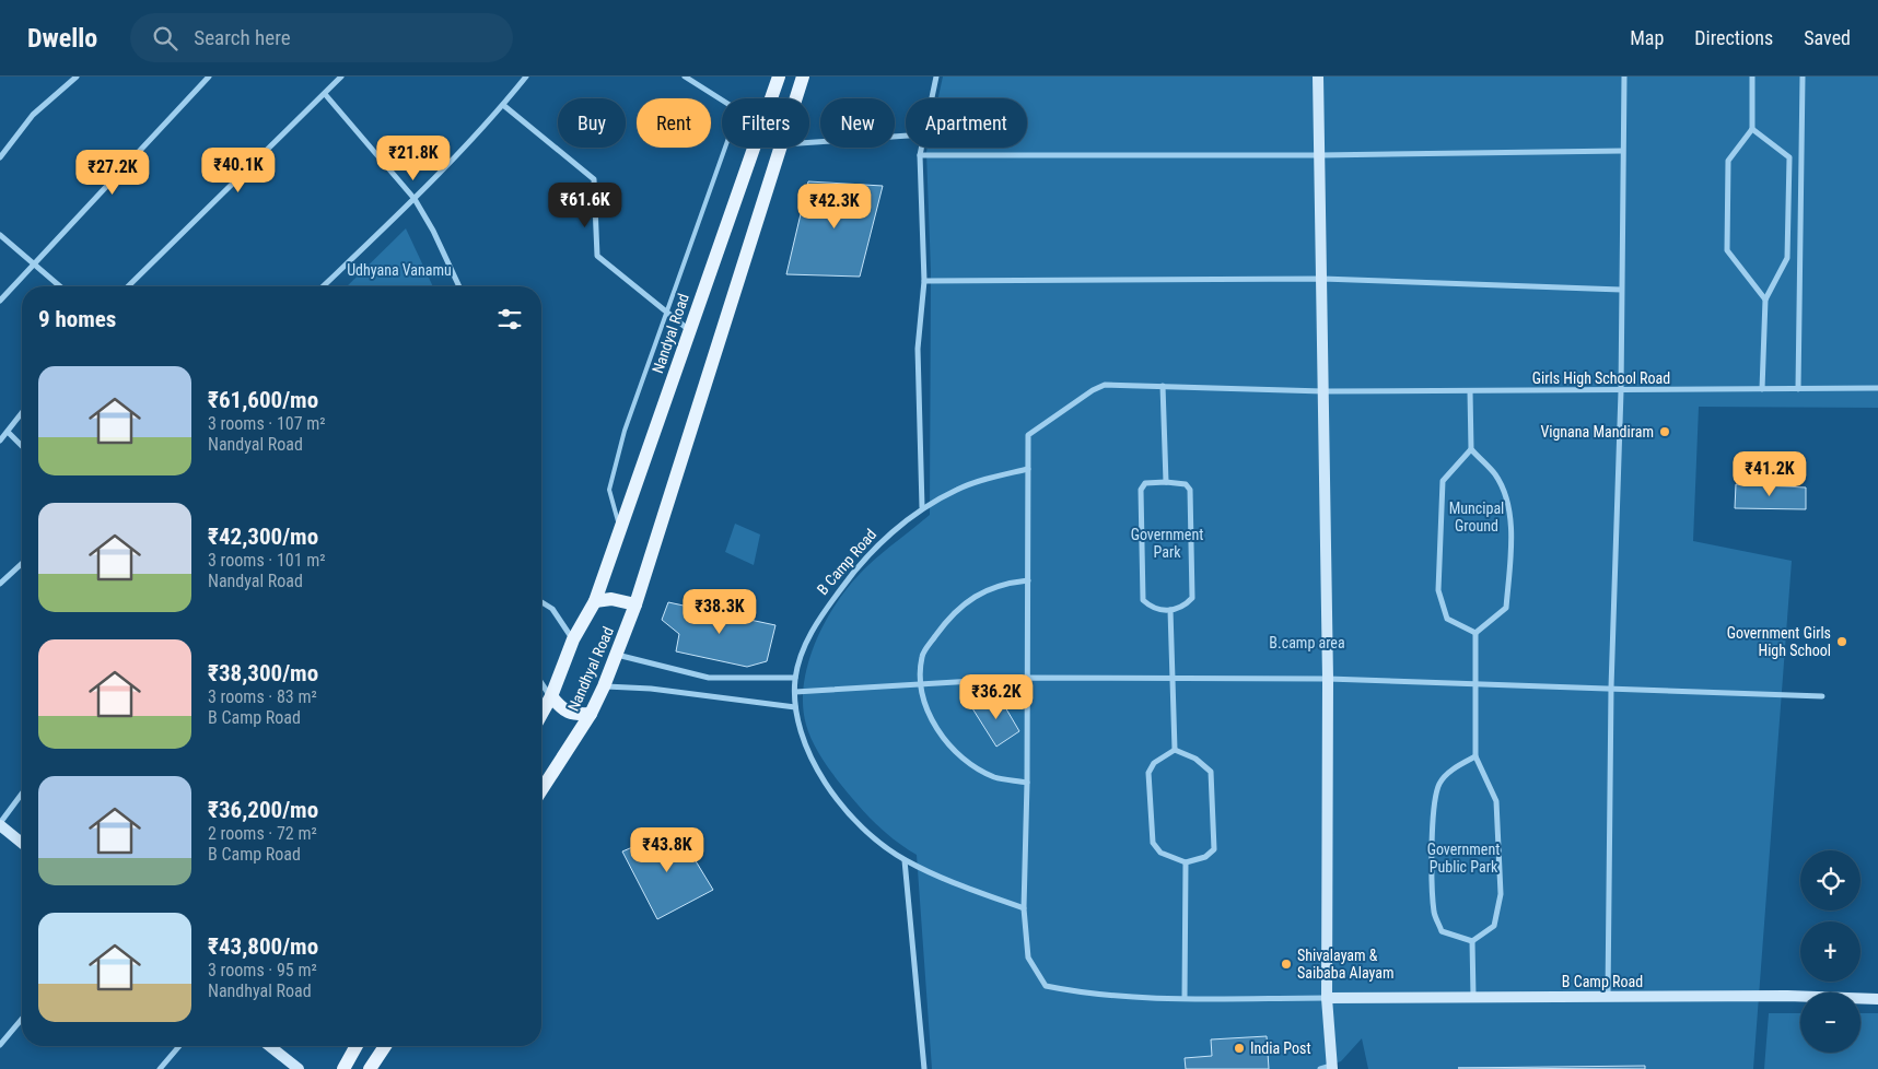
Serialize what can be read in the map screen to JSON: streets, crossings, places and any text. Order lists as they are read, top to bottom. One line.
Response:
{"streets":{"main road":["Nandyal Road","Nandhyal Road"],"street":["Girls High School Road","B Camp Road"]},"crossings":[["Girls High School Road","B Camp Road"]],"parks":["Udhyana Vanamu","Muncipal Ground","Government Park","B.camp area","Government Public Park"],"places":["Vignana Mandiram","Government Girls High School","Shivalayam & Saibaba Alayam","India Post"],"page":{"header":"Dwello","search":"Search here","nav":["Map","Directions","Saved"],"chip":["Buy","Rent","Filters","New","Apartment"],"price":["₹21.8K","₹40.1K","₹27.2K","₹61.6K","₹42.3K","₹41.2K","₹38.3K","₹36.2K","₹43.8K"],"heading":"9 homes","list":[{"name":"₹61,600/mo","note":"3 rooms · 107 m² · Nandyal Road"},{"name":"₹42,300/mo","note":"3 rooms · 101 m² · Nandyal Road"},{"name":"₹38,300/mo","note":"3 rooms · 83 m² · B Camp Road"},{"name":"₹36,200/mo","note":"2 rooms · 72 m² · B Camp Road"},{"name":"₹43,800/mo","note":"3 rooms · 95 m² · Nandhyal Road"}],"map_buttons":["+","−"]}}
